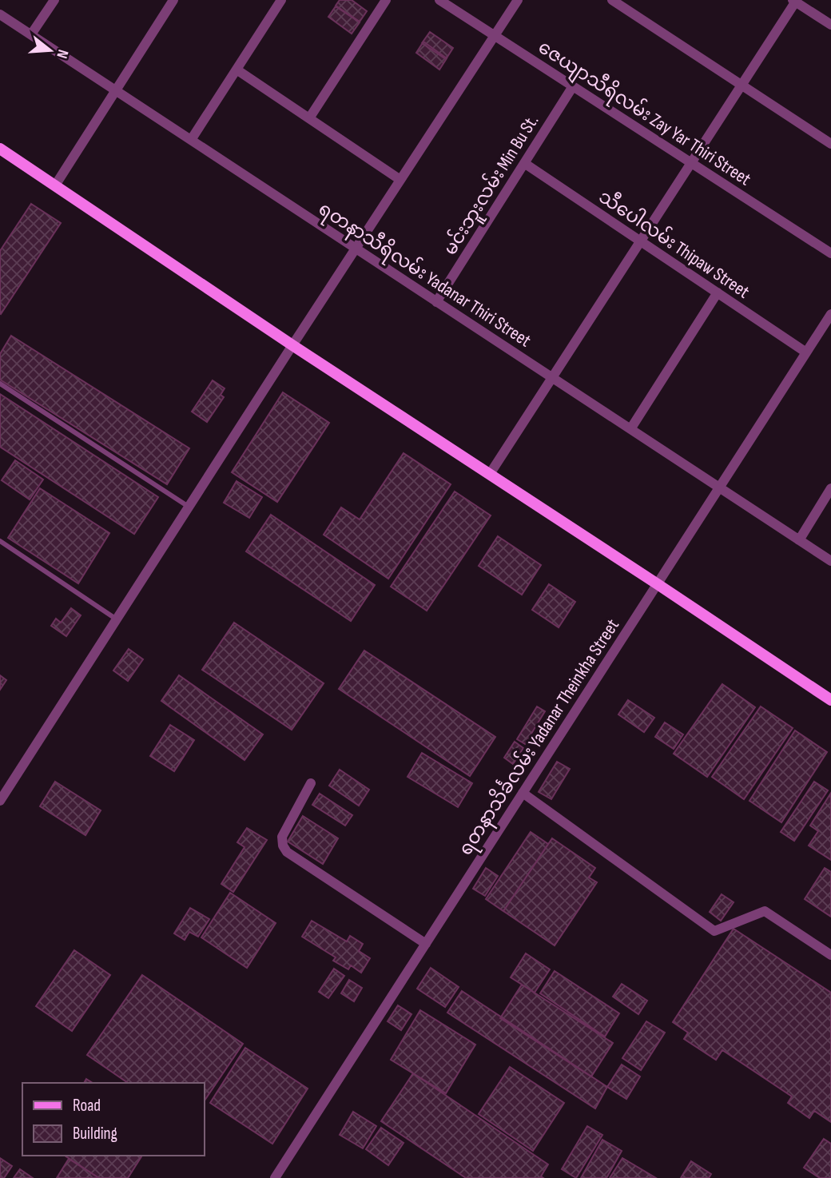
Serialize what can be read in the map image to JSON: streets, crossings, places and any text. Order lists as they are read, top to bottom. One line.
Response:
{"streets":{"street":["ဇေယျာသီရိလမ်း Zay Yar Thiri Street","မင်းဘူးလမ်း Min Bu St.","သီပေါလမ်း Thipaw Street","ရတနာသီရိလမ်း Yadanar Thiri Street","ရတနာသိင်္ခလမ်း Yadanar Theinkha Street"]},"crossings":[["ဇေယျာသီရိလမ်း Zay Yar Thiri Street","မင်းဘူးလမ်း Min Bu St."],["မင်းဘူးလမ်း Min Bu St.","သီပေါလမ်း Thipaw Street"],["မင်းဘူးလမ်း Min Bu St.","ရတနာသီရိလမ်း Yadanar Thiri Street"],["သီပေါလမ်း Thipaw Street","ရတနာသိင်္ခလမ်း Yadanar Theinkha Street"],["ရတနာသီရိလမ်း Yadanar Thiri Street","ရတနာသိင်္ခလမ်း Yadanar Theinkha Street"]],"legend":["Road","Building"],"north":"right"}
